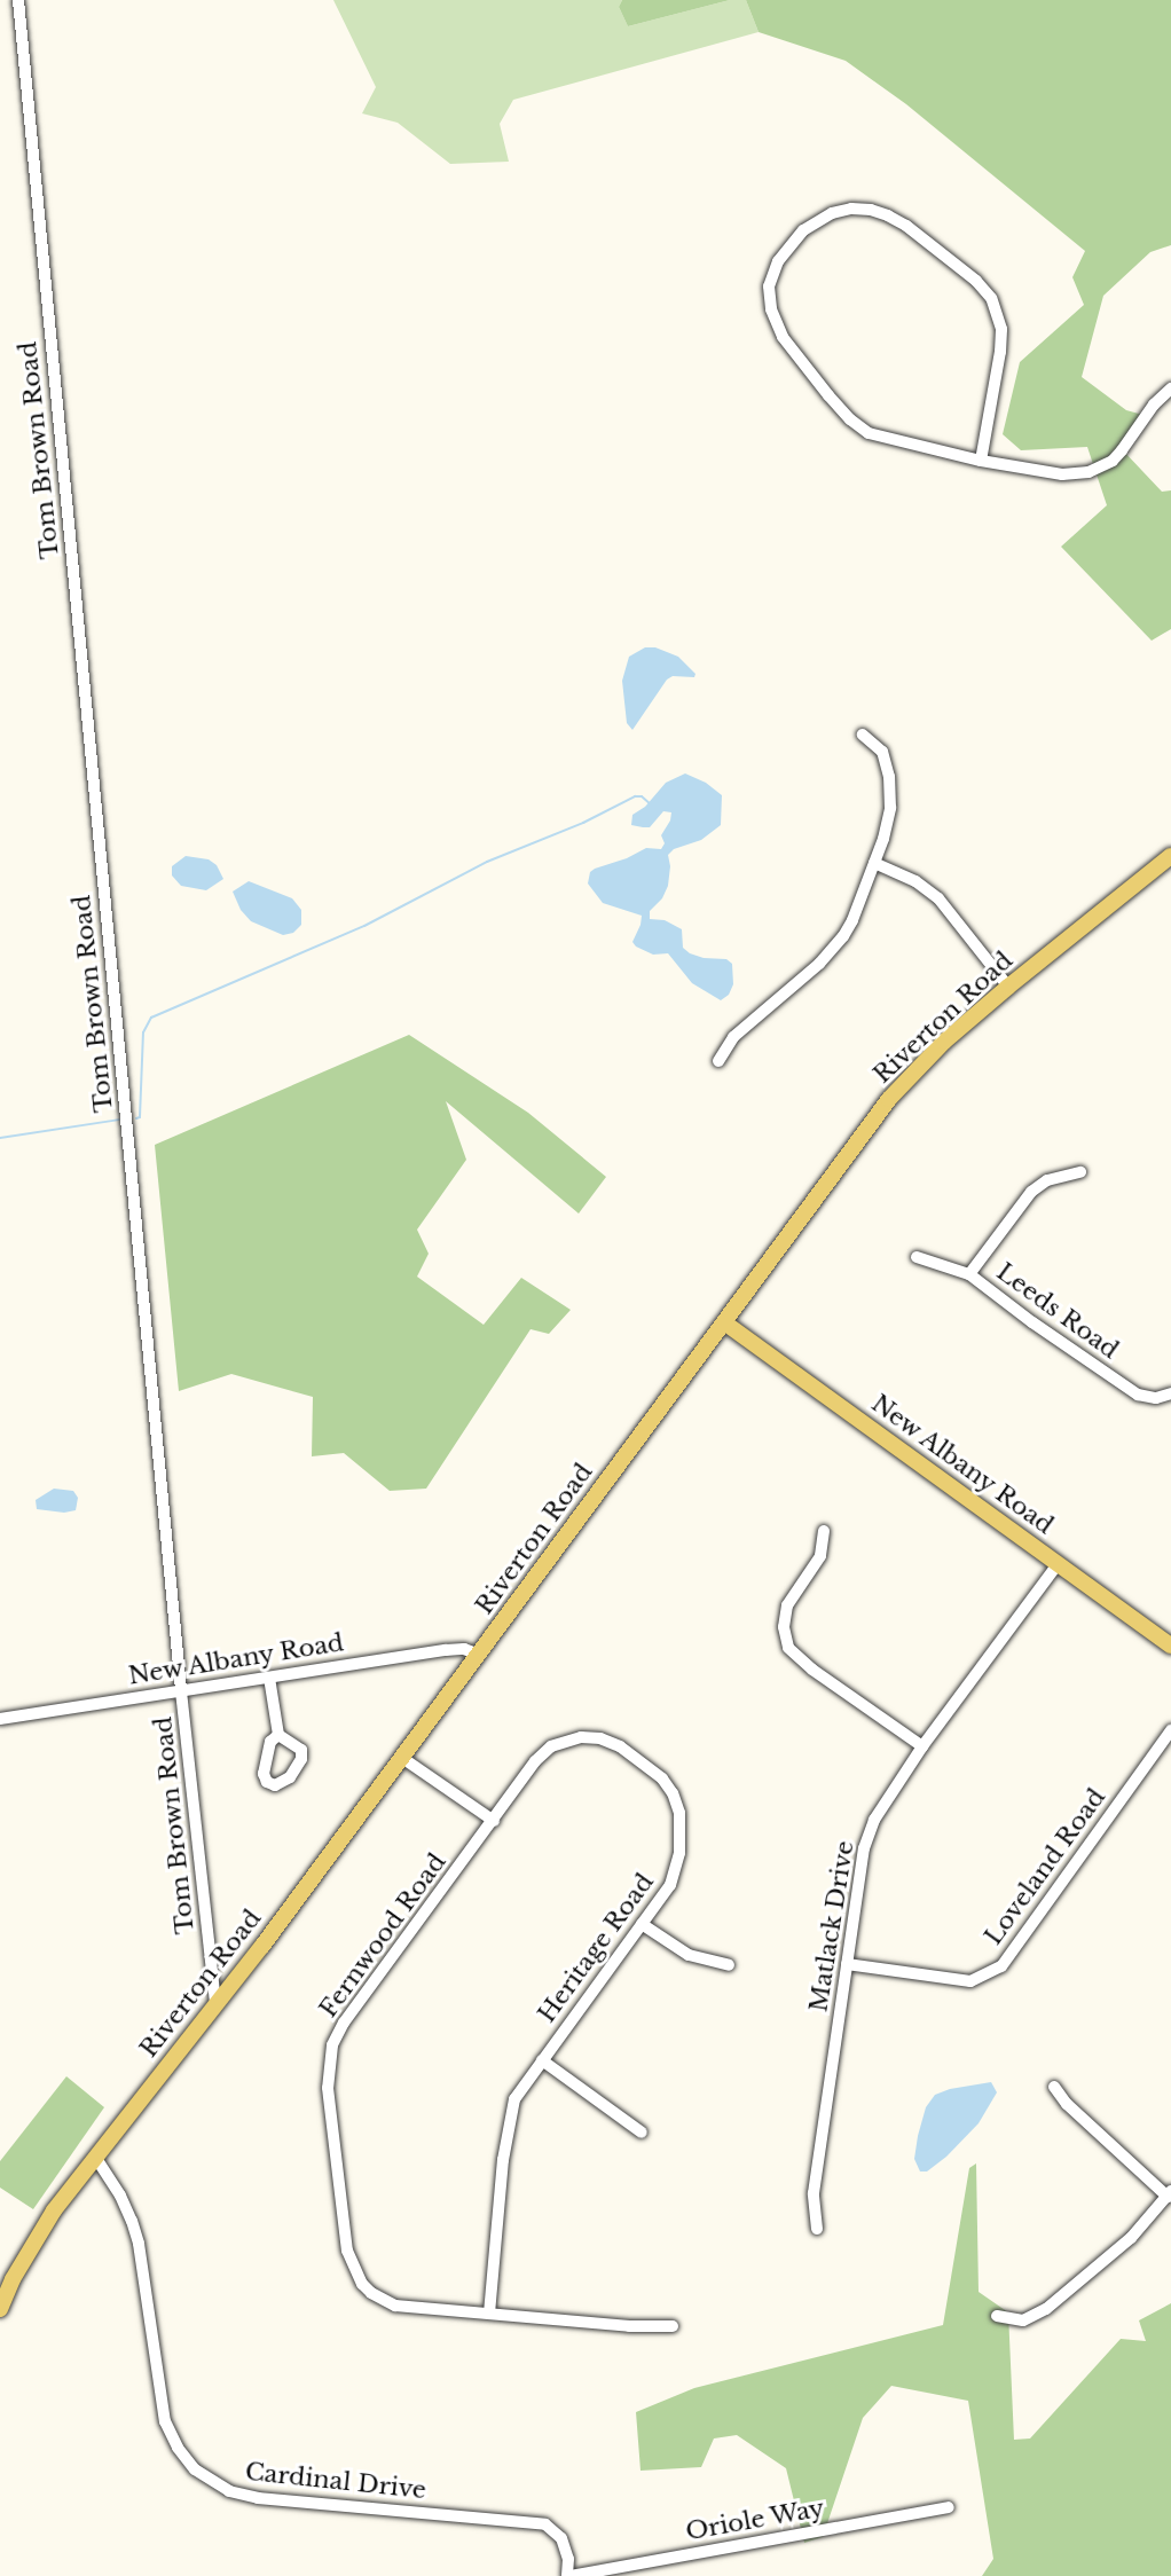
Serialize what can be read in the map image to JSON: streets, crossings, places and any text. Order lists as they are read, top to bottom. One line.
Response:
{"streets":{"main road":["Riverton Road","New Albany Road"],"street":["Tom Brown Road","Leeds Road","Loveland Road","Matlack Drive","Fernwood Road","Heritage Road","Cardinal Drive","Oriole Way"]},"crossings":[["Tom Brown Road","Riverton Road"],["Tom Brown Road","New Albany Road"],["Riverton Road","New Albany Road"],["Riverton Road","Cardinal Drive"],["New Albany Road","Matlack Drive"],["Loveland Road","Matlack Drive"],["Fernwood Road","Heritage Road"],["Cardinal Drive","Oriole Way"]]}
